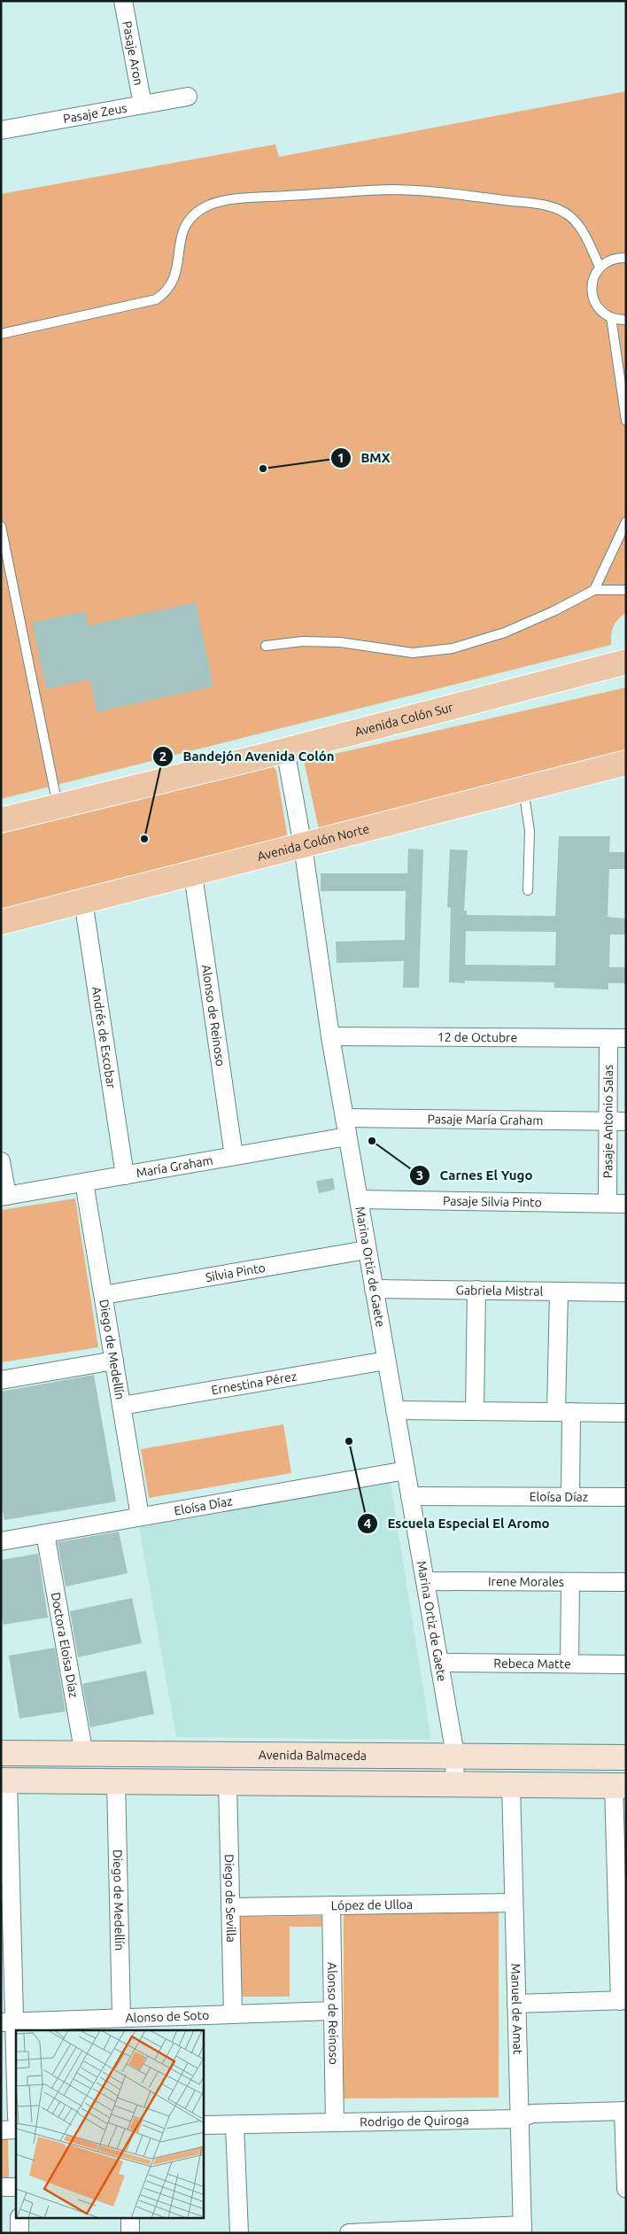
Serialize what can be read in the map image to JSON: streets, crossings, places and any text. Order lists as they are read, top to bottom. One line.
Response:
{"streets":{"main road":["Avenida Colón Sur","Avenida Colón Norte"],"street":["Pasaje Aron","Pasaje Zeus","Alonso de Reinoso","12 de Octubre","Andrés de Escobar","Pasaje María Graham","Pasaje Antonio Salas","María Graham","Pasaje Silvia Pinto","Marina Ortiz de Gaete","Silvia Pinto","Gabriela Mistral","Diego de Medellín","Ernestina Pérez","Eloísa Díaz","Irene Morales","Doctora Eloisa Díaz","Rebeca Matte","Avenida Balmaceda","Diego de Sevilla","López de Ulloa","Manuel de Amat","Alonso de Soto","Rodrigo de Quiroga"]},"crossings":[["Pasaje Aron","Pasaje Zeus"],["Avenida Colón Sur","Marina Ortiz de Gaete"],["Avenida Colón Norte","Alonso de Reinoso"],["Avenida Colón Norte","Andrés de Escobar"],["Avenida Colón Norte","Marina Ortiz de Gaete"],["Alonso de Reinoso","María Graham"],["Alonso de Reinoso","López de Ulloa"],["Alonso de Reinoso","Alonso de Soto"],["Alonso de Reinoso","Rodrigo de Quiroga"],["12 de Octubre","Pasaje Antonio Salas"],["12 de Octubre","Marina Ortiz de Gaete"],["Andrés de Escobar","María Graham"],["Pasaje María Graham","Pasaje Antonio Salas"],["Pasaje María Graham","Marina Ortiz de Gaete"],["Pasaje Antonio Salas","Pasaje Silvia Pinto"],["María Graham","Marina Ortiz de Gaete"],["María Graham","Diego de Medellín"],["Pasaje Silvia Pinto","Marina Ortiz de Gaete"],["Marina Ortiz de Gaete","Silvia Pinto"],["Marina Ortiz de Gaete","Gabriela Mistral"],["Marina Ortiz de Gaete","Ernestina Pérez"],["Marina Ortiz de Gaete","Eloísa Díaz"],["Marina Ortiz de Gaete","Irene Morales"],["Marina Ortiz de Gaete","Rebeca Matte"],["Marina Ortiz de Gaete","Avenida Balmaceda"],["Silvia Pinto","Diego de Medellín"],["Diego de Medellín","Ernestina Pérez"],["Diego de Medellín","Eloísa Díaz"],["Diego de Medellín","Alonso de Soto"],["Eloísa Díaz","Doctora Eloisa Díaz"],["Doctora Eloisa Díaz","Avenida Balmaceda"],["Diego de Sevilla","López de Ulloa"],["Diego de Sevilla","Alonso de Soto"],["López de Ulloa","Manuel de Amat"],["Manuel de Amat","Rodrigo de Quiroga"]],"places":["BMX","Bandejón Avenida Colón","Carnes El Yugo","Escuela Especial El Aromo"]}
